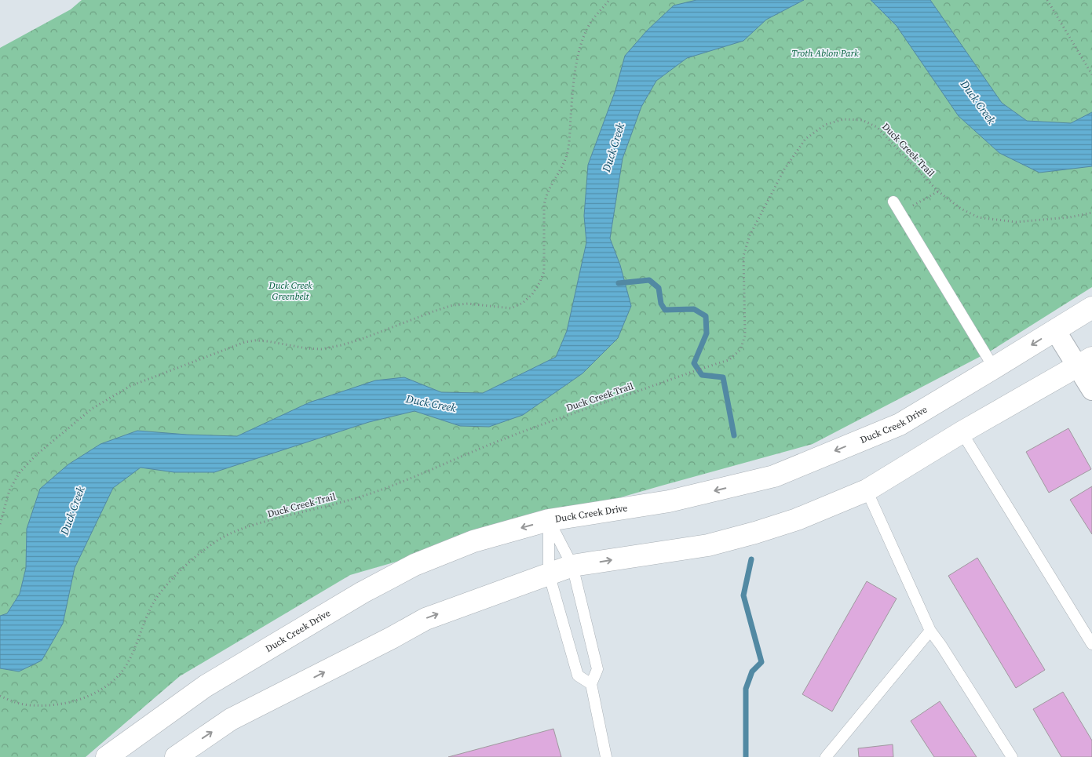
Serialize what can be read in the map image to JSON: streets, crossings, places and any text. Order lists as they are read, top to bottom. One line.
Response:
{"streets":{"main road":["Duck Creek Drive"],"path":["Duck Creek Trail"]},"water":["Duck Creek"],"parks":["Troth Ablon Park","Duck Creek Greenbelt"]}
